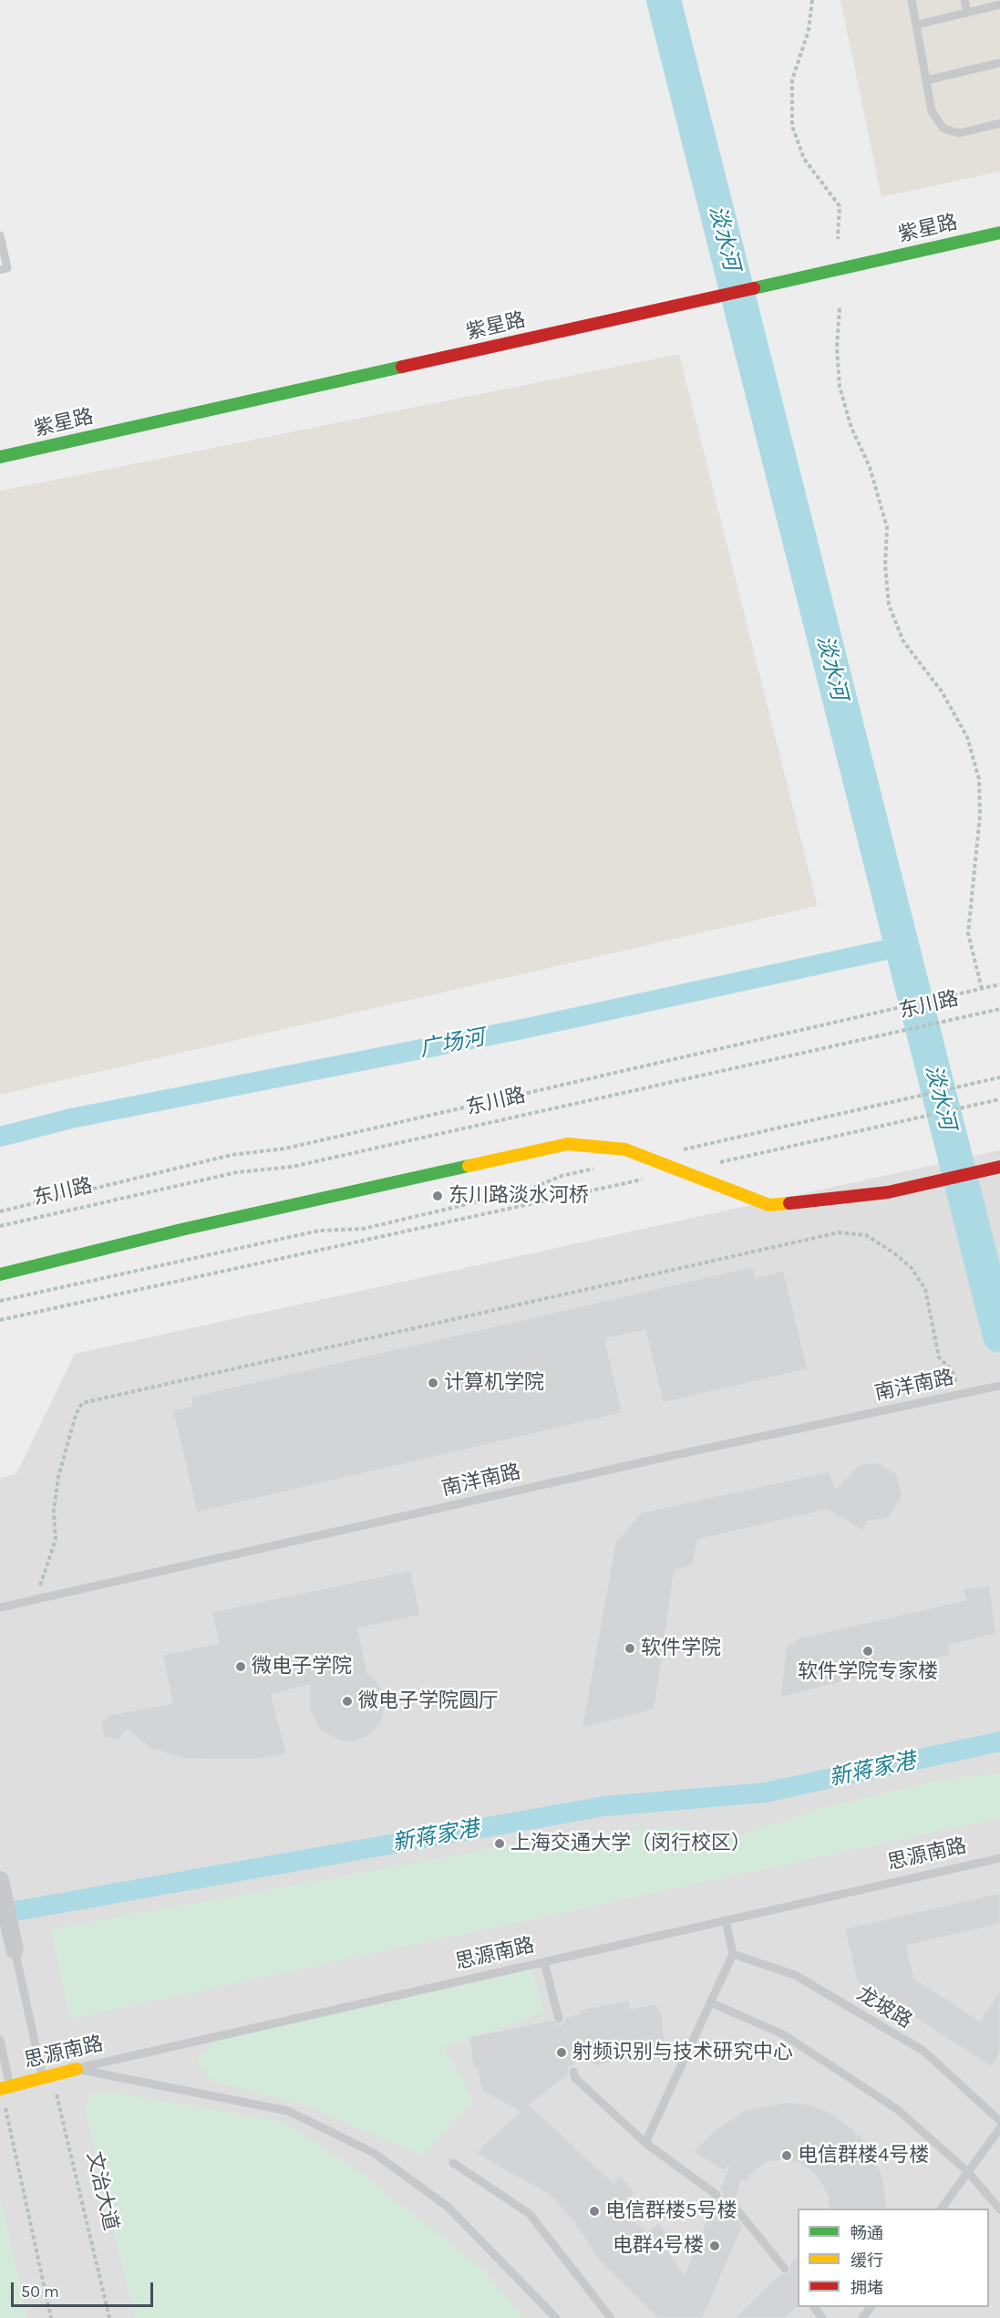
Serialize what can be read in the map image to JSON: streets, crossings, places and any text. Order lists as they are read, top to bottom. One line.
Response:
{"streets":{"street":["紫星路","思源南路"],"lane":["南洋南路","龙坡路"],"path":["东川路","文治大道"]},"crossings":[["思源南路","文治大道"]],"water":["淡水河","广场河","新蒋家港"],"places":["东川路淡水河桥","计算机学院","软件学院","软件学院专家楼","微电子学院","微电子学院圆厅","上海交通大学（闵行校区）","射频识别与技术研究中心","电信群楼4号楼","电信群楼5号楼","电群4号楼"],"legend":["畅通","缓行","拥堵"],"scale_bar":"50 m"}
